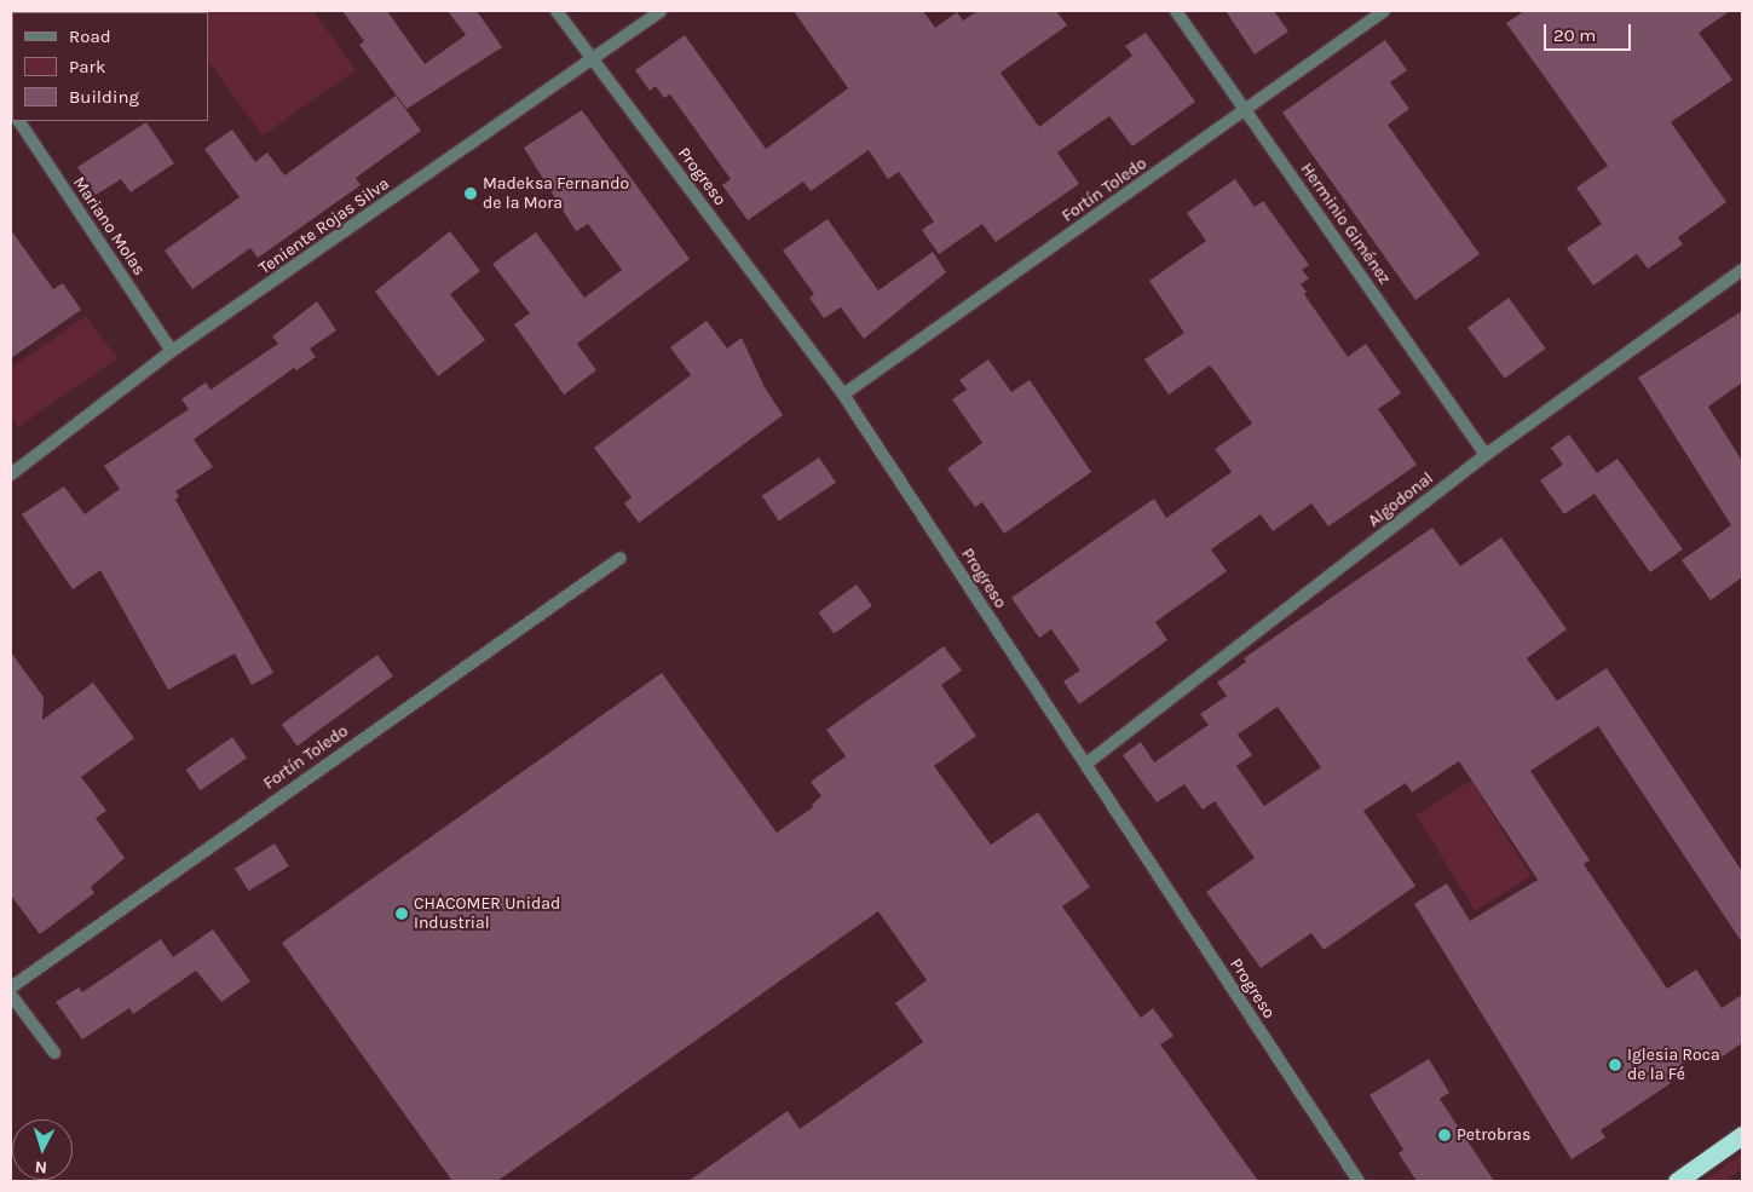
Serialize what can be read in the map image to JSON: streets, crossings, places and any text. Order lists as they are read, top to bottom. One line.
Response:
{"streets":{"street":["Progreso","Fortín Toledo","Herminio Giménez","Mariano Molas","Teniente Rojas Silva","Algodonal"]},"crossings":[["Progreso","Fortín Toledo"],["Progreso","Teniente Rojas Silva"],["Progreso","Algodonal"],["Fortín Toledo","Herminio Giménez"],["Herminio Giménez","Algodonal"],["Mariano Molas","Teniente Rojas Silva"]],"places":["Madeksa Fernando de la Mora","CHACOMER Unidad Industrial","Iglesia Roca de la Fé","Petrobras"],"legend":["Road","Park","Building"],"scale_bar":"20 m","north":"bottom"}
